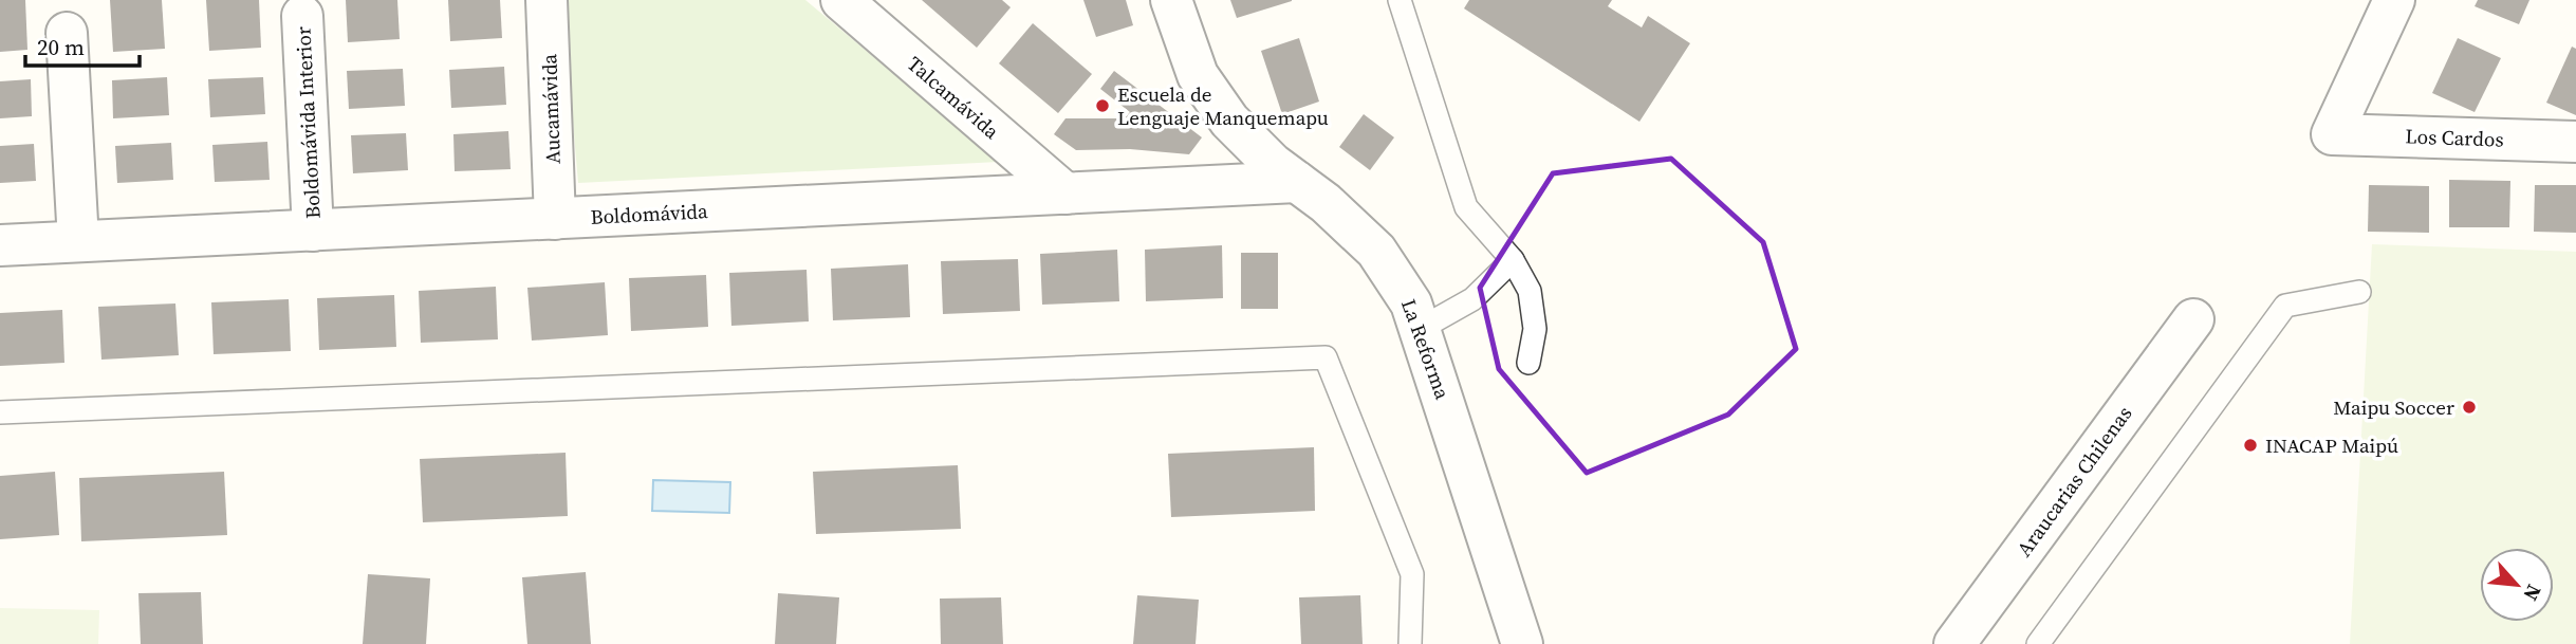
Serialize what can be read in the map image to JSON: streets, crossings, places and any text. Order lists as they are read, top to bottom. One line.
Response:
{"streets":{"street":["Talcamávida","Aucamávida","Boldomávida Interior","Los Cardos","Boldomávida","La Reforma","Araucarias Chilenas"]},"crossings":[["Talcamávida","Boldomávida"],["Aucamávida","Boldomávida"],["Boldomávida Interior","Boldomávida"],["Boldomávida","La Reforma"]],"places":["Escuela de Lenguaje Manquemapu","Maipu Soccer","INACAP Maipú"],"scale_bar":"20 m","north":"bottom right"}
